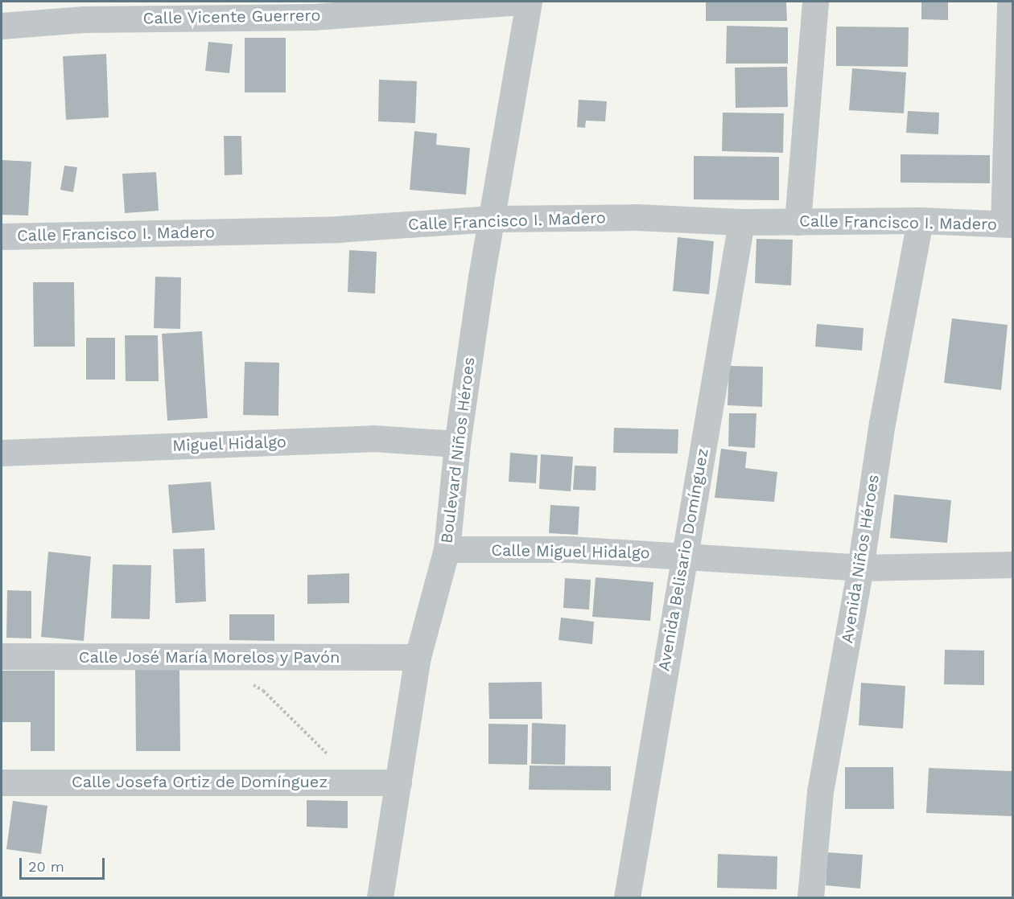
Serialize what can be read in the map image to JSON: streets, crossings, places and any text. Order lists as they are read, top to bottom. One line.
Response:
{"streets":{"street":["Calle Vicente Guerrero","Calle Francisco I. Madero","Miguel Hidalgo","Boulevard Niños Héroes","Calle Miguel Hidalgo","Avenida Niños Héroes","Avenida Belisario Domínguez","Calle José María Morelos y Pavón","Calle Josefa Ortiz de Domínguez"]},"crossings":[["Calle Francisco I. Madero","Boulevard Niños Héroes"],["Calle Francisco I. Madero","Avenida Niños Héroes"],["Calle Francisco I. Madero","Avenida Belisario Domínguez"],["Miguel Hidalgo","Boulevard Niños Héroes"],["Boulevard Niños Héroes","Calle Miguel Hidalgo"],["Boulevard Niños Héroes","Calle José María Morelos y Pavón"],["Boulevard Niños Héroes","Calle Josefa Ortiz de Domínguez"],["Calle Miguel Hidalgo","Avenida Niños Héroes"],["Calle Miguel Hidalgo","Avenida Belisario Domínguez"]],"scale_bar":"20 m"}
